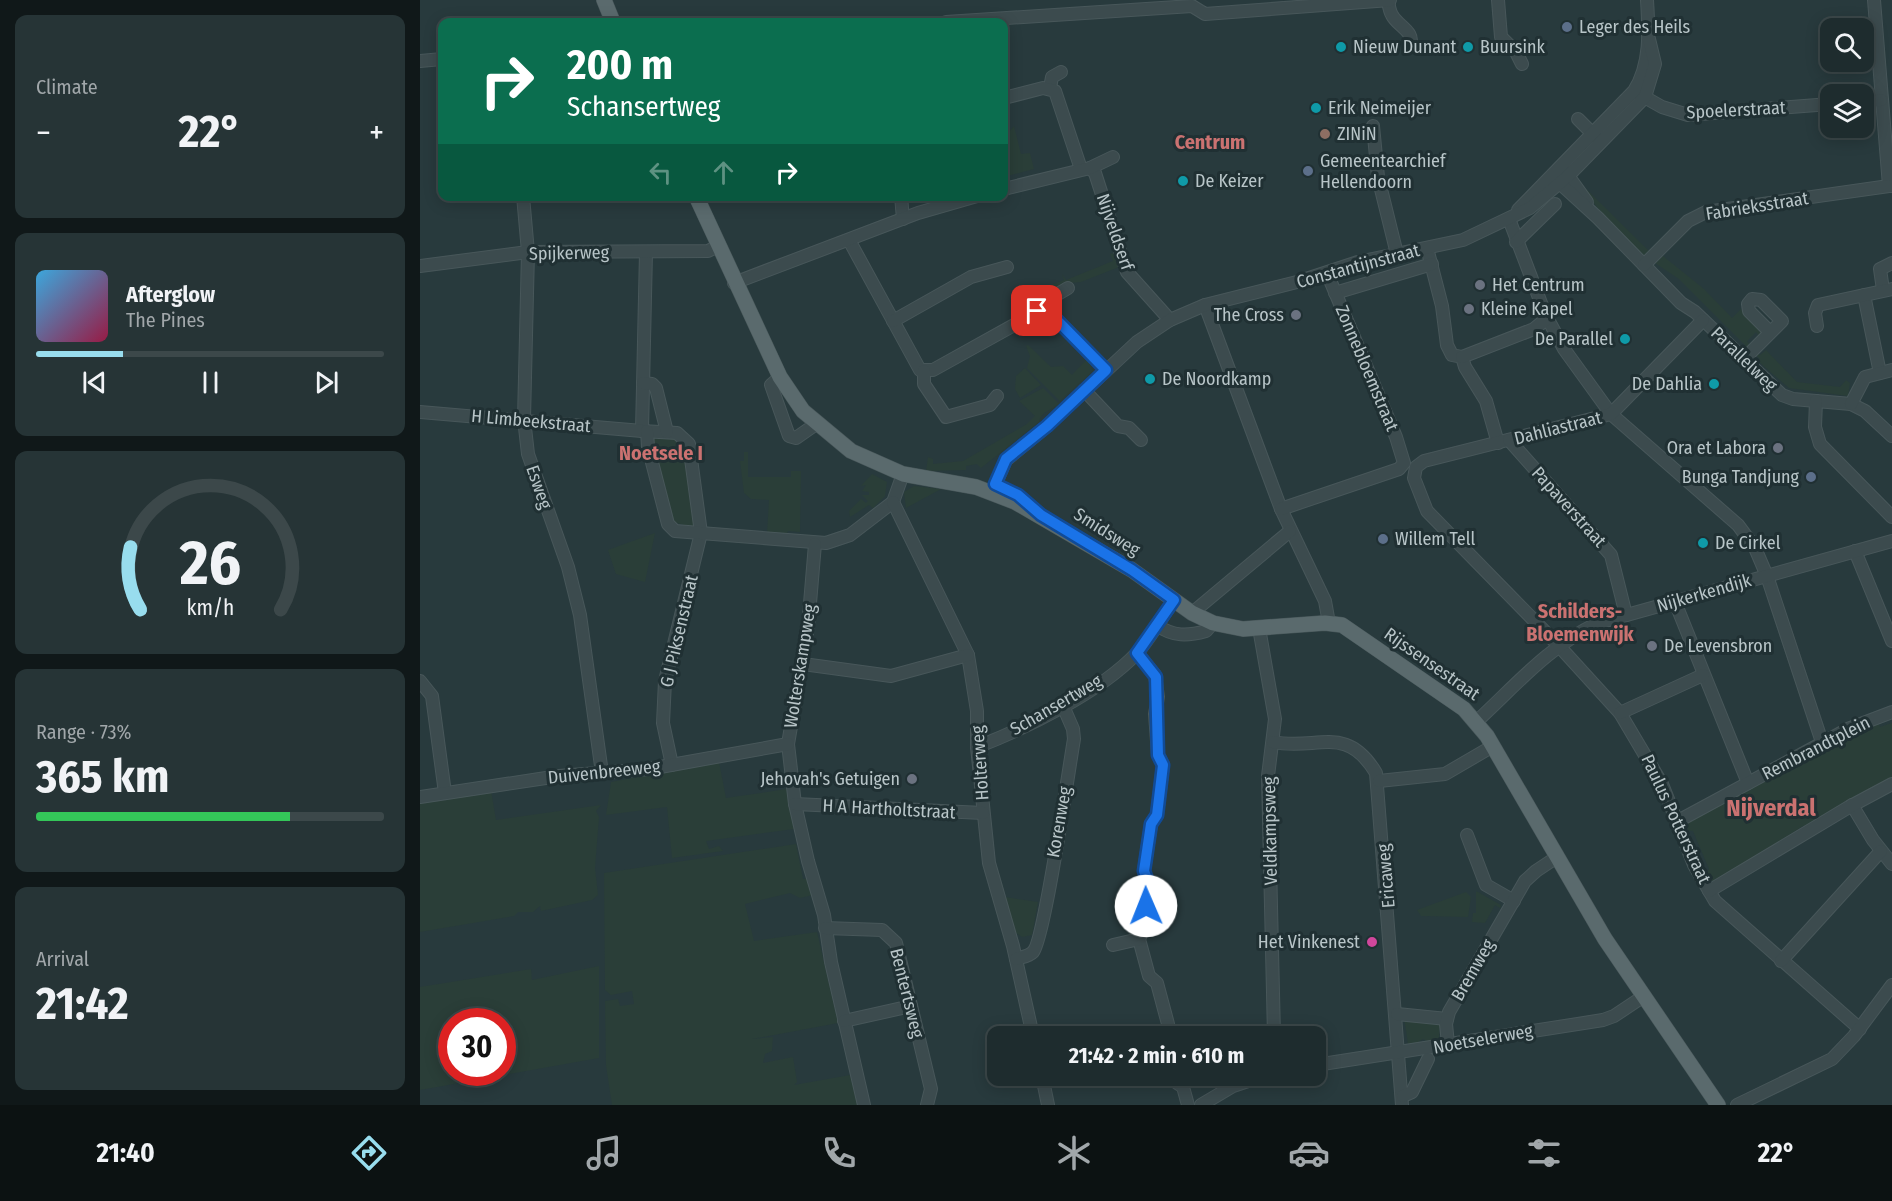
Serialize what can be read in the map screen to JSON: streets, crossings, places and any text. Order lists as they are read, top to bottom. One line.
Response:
{"streets":{"main road":["Smidsweg","Rijssensestraat"],"street":["Spoelerstraat","Fabrieksstraat","Nijveldserf","Spijkerweg","Constantijnstraat","Parallelweg","Zonnebloemstraat","H Limbeekstraat","Dahliastraat","Esweg","Papaverstraat","Nijkerkendijk","G J Piksenstraat","Wolterskampweg","Schansertweg","Rembrandtplein","Holterweg","Duivenbreeweg","H A Hartholtstraat","Paulus Potterstraat","Korenweg","Veldkampsweg","Ericaweg","Bremweg","Bentertsweg","Noetselerweg"]},"crossings":[["Spoelerstraat","Constantijnstraat"],["Fabrieksstraat","Parallelweg"],["Nijveldserf","Constantijnstraat"],["Spijkerweg","Esweg"],["Spijkerweg","Smidsweg"],["Constantijnstraat","Parallelweg"],["Constantijnstraat","Zonnebloemstraat"],["Constantijnstraat","Papaverstraat"],["Constantijnstraat","Smidsweg"],["Parallelweg","Dahliastraat"],["Zonnebloemstraat","Dahliastraat"],["Zonnebloemstraat","Nijkerkendijk"],["Zonnebloemstraat","Paulus Potterstraat"],["H Limbeekstraat","Esweg"],["Dahliastraat","Papaverstraat"],["Esweg","Duivenbreeweg"],["Papaverstraat","Nijkerkendijk"],["Smidsweg","Rijssensestraat"],["Smidsweg","Schansertweg"],["Smidsweg","Veldkampsweg"],["Nijkerkendijk","Rijssensestraat"],["Nijkerkendijk","Paulus Potterstraat"],["G J Piksenstraat","Duivenbreeweg"],["Rijssensestraat","Bremweg"],["Rijssensestraat","Noetselerweg"],["Wolterskampweg","Duivenbreeweg"],["Wolterskampweg","H A Hartholtstraat"],["Wolterskampweg","Bentertsweg"],["Schansertweg","Holterweg"],["Schansertweg","Korenweg"],["Rembrandtplein","Paulus Potterstraat"],["Holterweg","H A Hartholtstraat"],["Holterweg","Korenweg"],["Ericaweg","Noetselerweg"],["Bremweg","Noetselerweg"]],"districts":["Centrum","Noetsele I","Schilders- Bloemenwijk","Nijverdal"],"places":["Leger des Heils","Nieuw Dunant","Buursink","Erik Neimeijer","ZINiN","Gemeentearchief Hellendoorn","De Keizer","Het Centrum","Kleine Kapel","The Cross","De Parallel","De Noordkamp","De Dahlia","Ora et Labora","Bunga Tandjung","Willem Tell","De Cirkel","De Levensbron","Jehovah's Getuigen","Het Vinkenest"],"page":{"tile":["Climate",["Range · 73%","365 km"],["Arrival","21:42"]],"turn":["200 m","Schansertweg"],"heat":["−","22°","+"],"song":["Afterglow","The Pines"],"limit":"30","trip":"21:42 · 2 min · 610 m","tabs":["21:40","22°"],"gauge":["26","km/h"]}}
